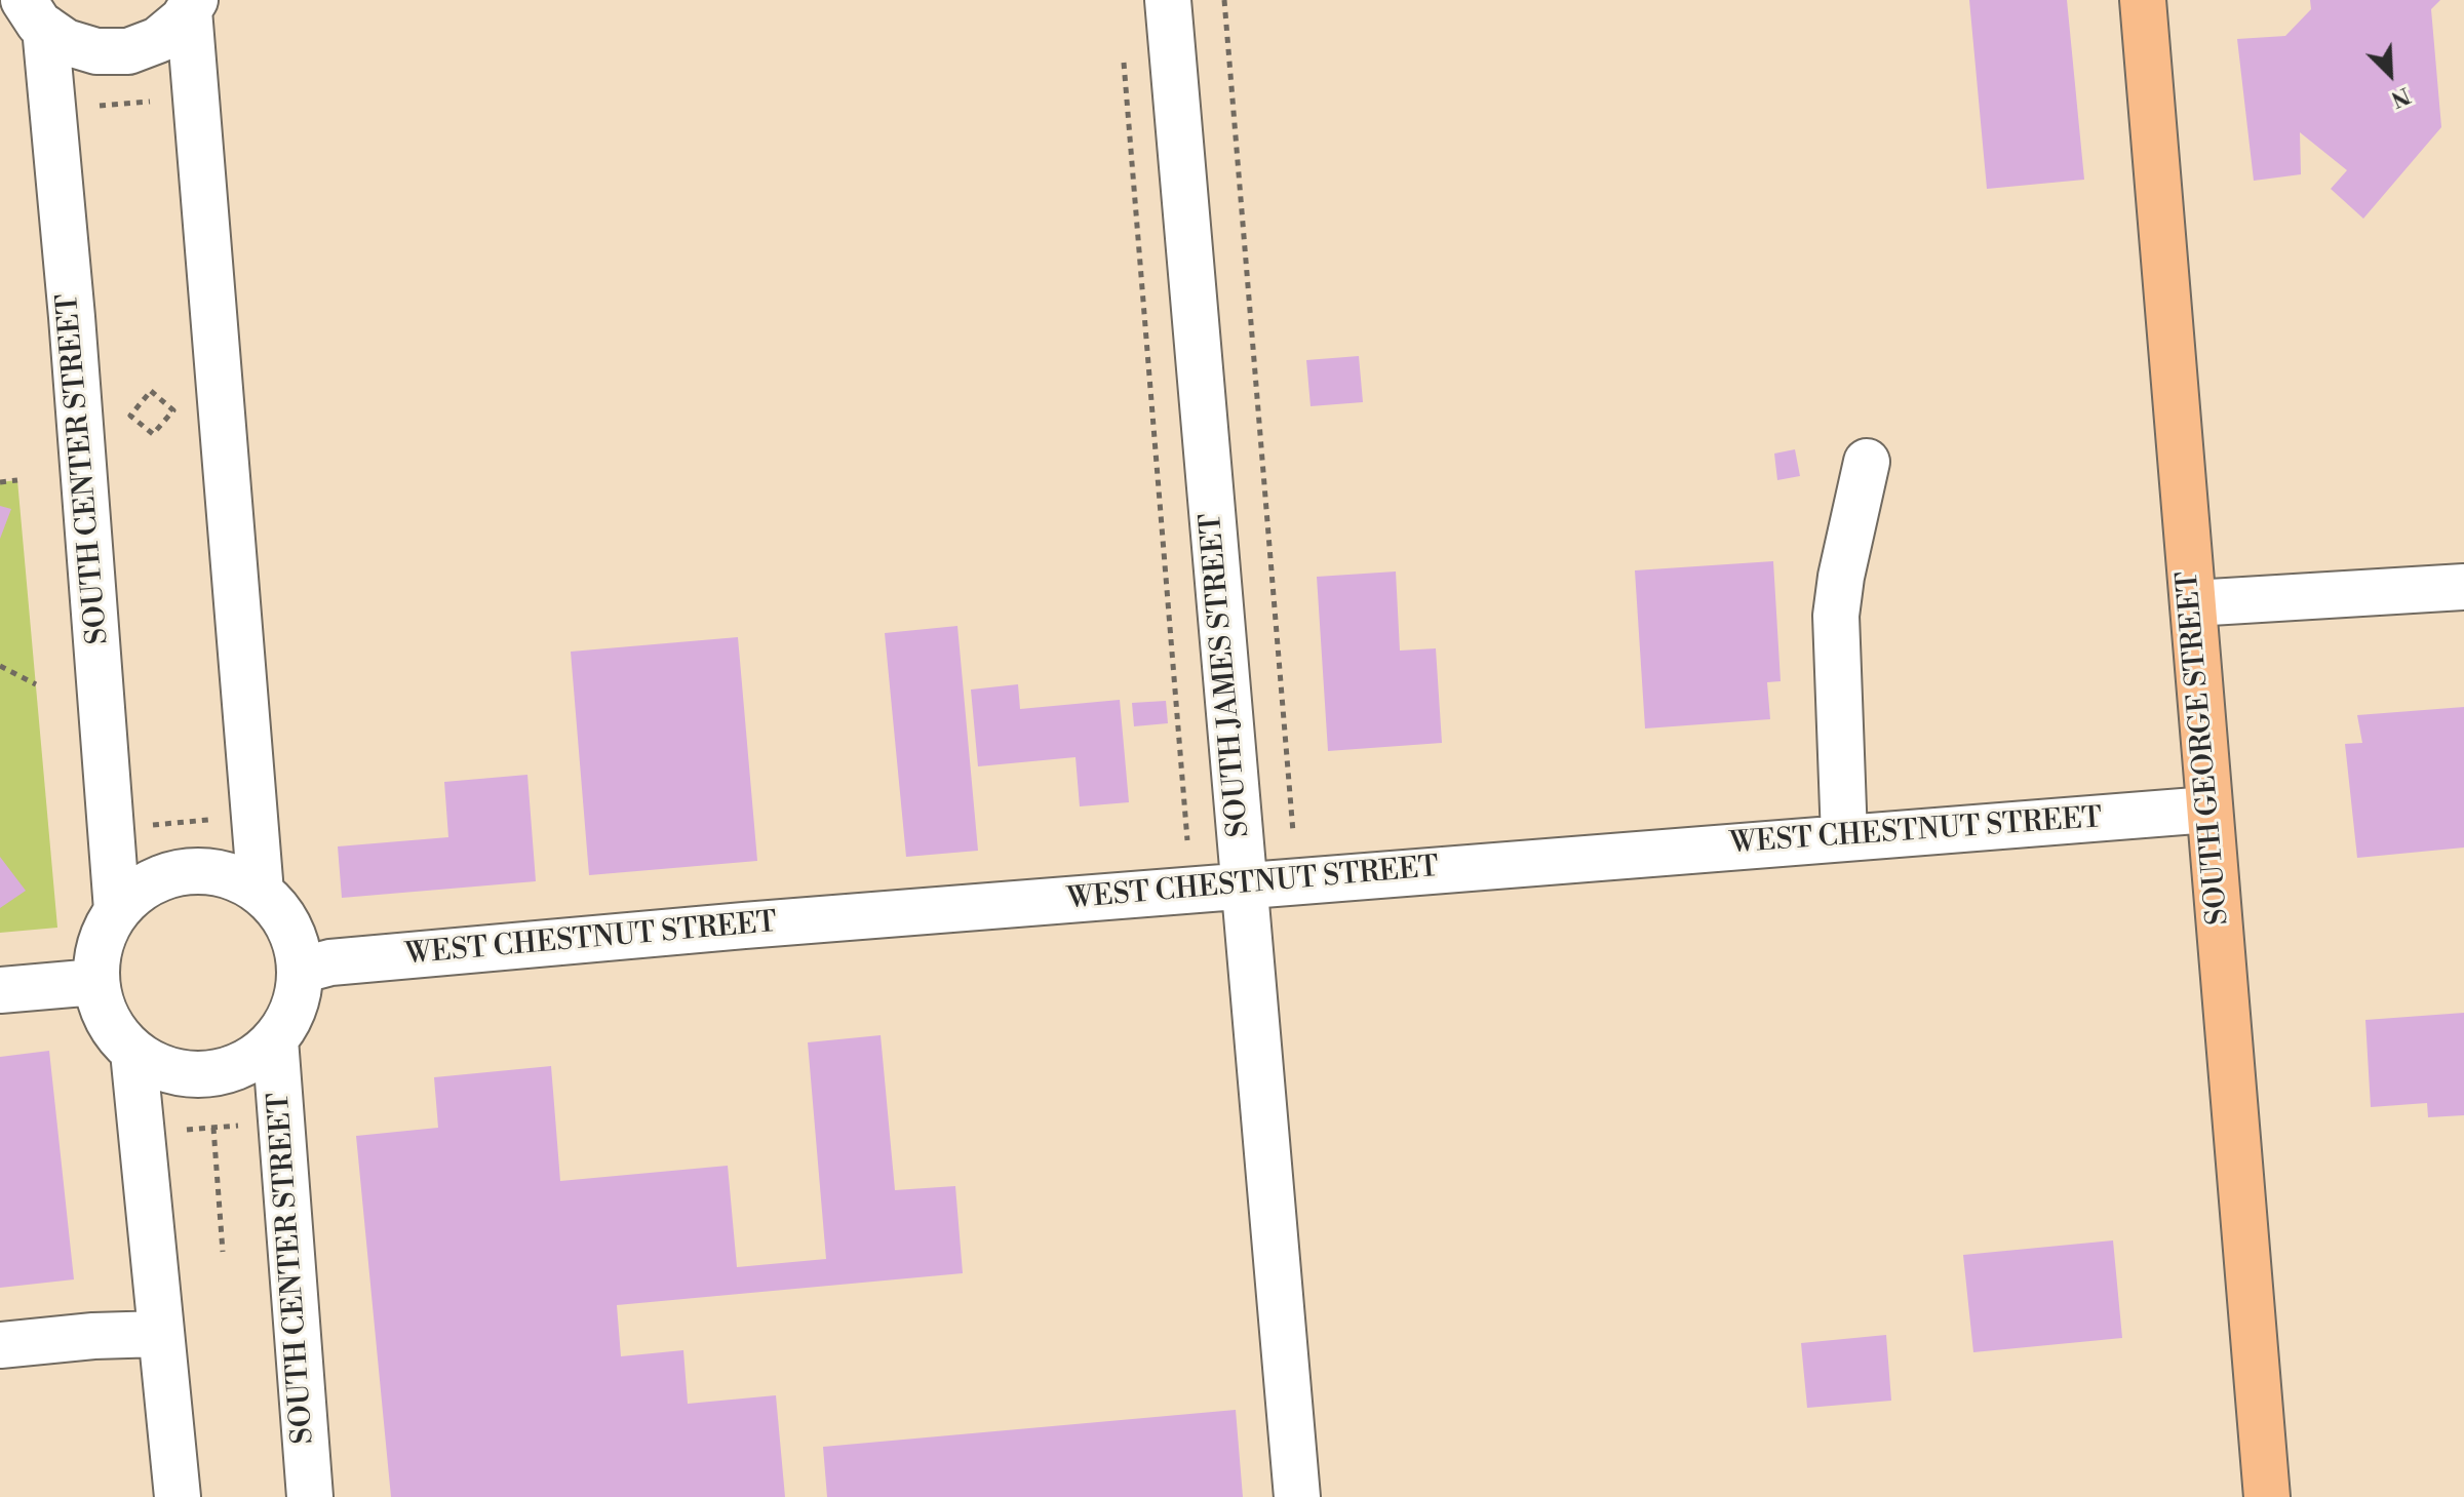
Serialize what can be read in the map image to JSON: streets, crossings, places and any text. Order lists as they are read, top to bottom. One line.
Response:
{"streets":{"main road":["SOUTH GEORGE STREET"],"street":["SOUTH CENTER STREET","SOUTH JAMES STREET","WEST CHESTNUT STREET"]},"crossings":[["SOUTH CENTER STREET","WEST CHESTNUT STREET"],["SOUTH JAMES STREET","WEST CHESTNUT STREET"],["SOUTH GEORGE STREET","WEST CHESTNUT STREET"]],"north":"bottom right"}
